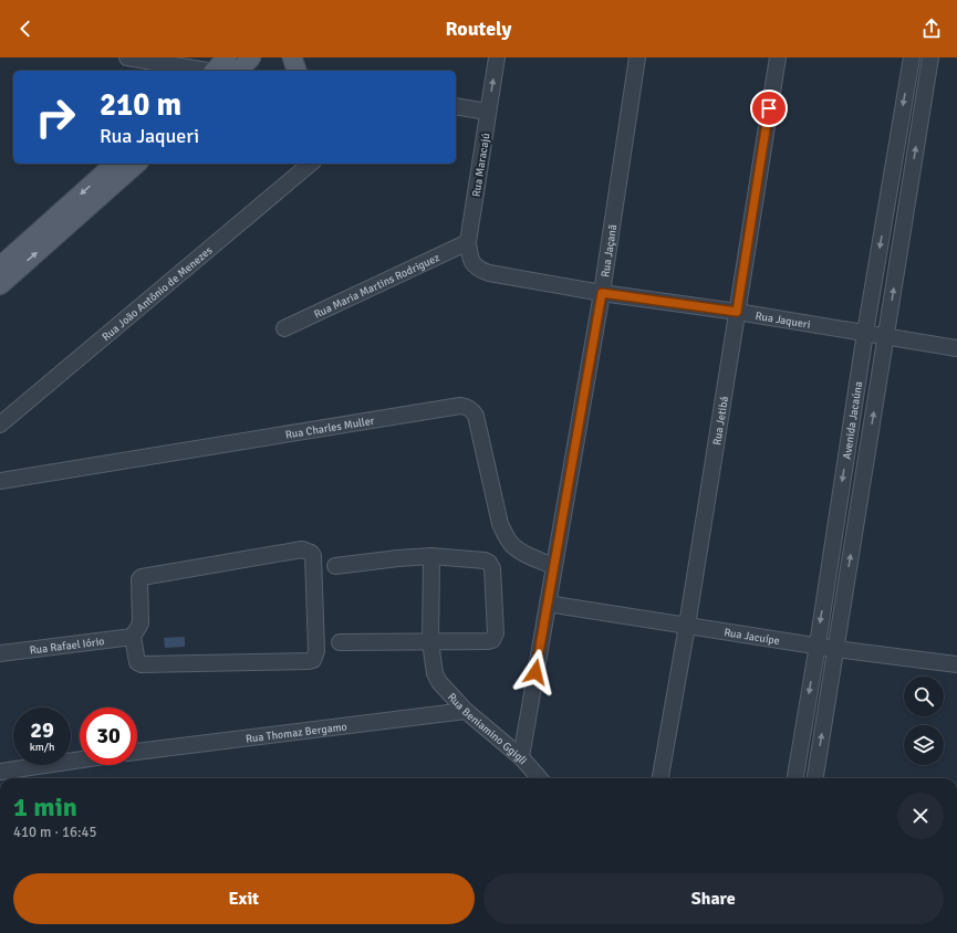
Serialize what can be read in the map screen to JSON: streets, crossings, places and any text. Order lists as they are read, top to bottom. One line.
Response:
{"streets":{"street":["Rua Maracajú","Rua Jaçanã","Rua Maria Martins Rodriguez","Rua João Antônio de Menezes","Rua Jaqueri","Rua Jetibá","Avenida Jacaúna","Rua Charles Muller","Rua Jacuípe","Rua Rafael Iório","Rua Beniamino Ggigli","Rua Thomaz Bergamo"]},"crossings":[["Rua Maracajú","Rua Maria Martins Rodriguez"],["Rua Maracajú","Rua Jaqueri"],["Rua Jaçanã","Rua Jaqueri"],["Rua Jaçanã","Rua Charles Muller"],["Rua Jaçanã","Rua Jacuípe"],["Rua Jaçanã","Rua Beniamino Ggigli"],["Rua Jaqueri","Rua Jetibá"],["Rua Jaqueri","Avenida Jacaúna"],["Rua Jetibá","Rua Jacuípe"],["Avenida Jacaúna","Rua Jacuípe"],["Rua Beniamino Ggigli","Rua Thomaz Bergamo"]],"page":{"header":"Routely","turn":["210 m","Rua Jaqueri"],"speed":"29 km/h","limit":"30","heading":["1 min","410 m · 16:45"],"buttons":["Exit","Share"]}}
